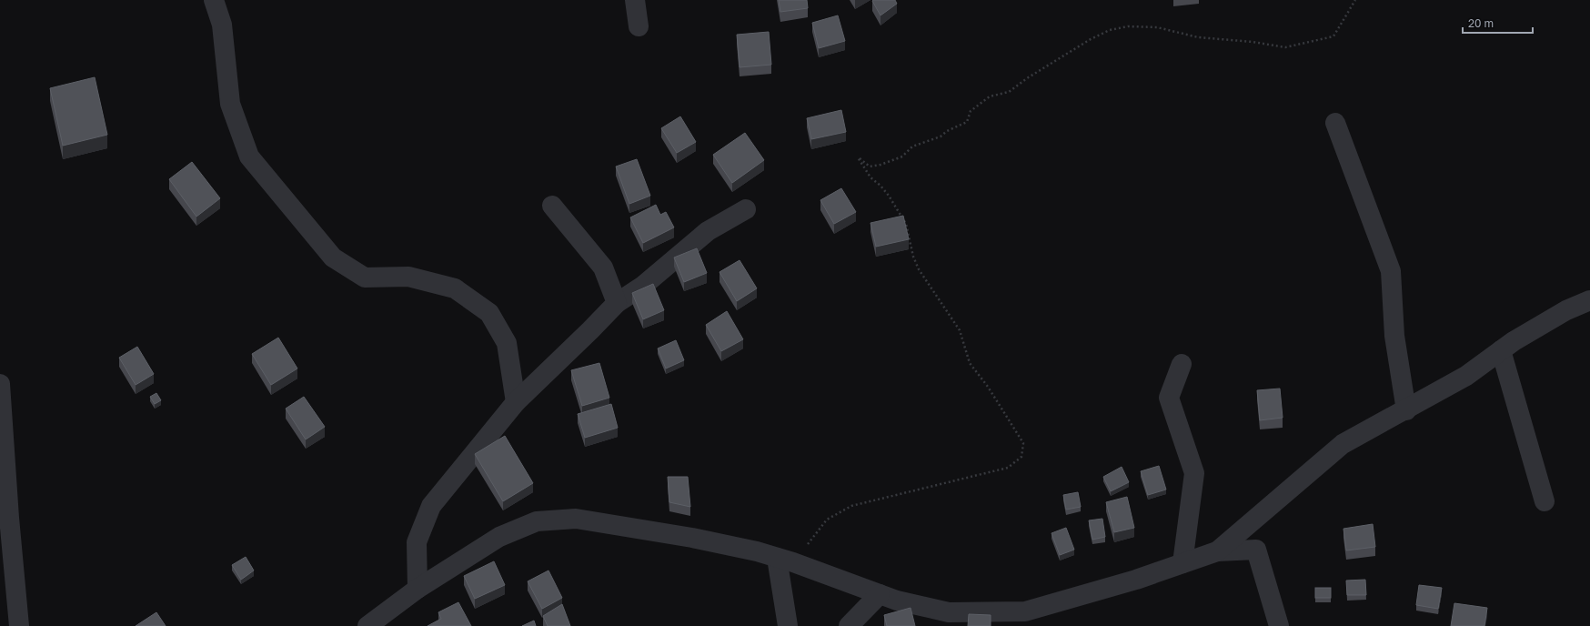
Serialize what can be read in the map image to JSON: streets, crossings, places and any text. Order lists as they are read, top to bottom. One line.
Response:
{"scale_bar":"20 m"}
